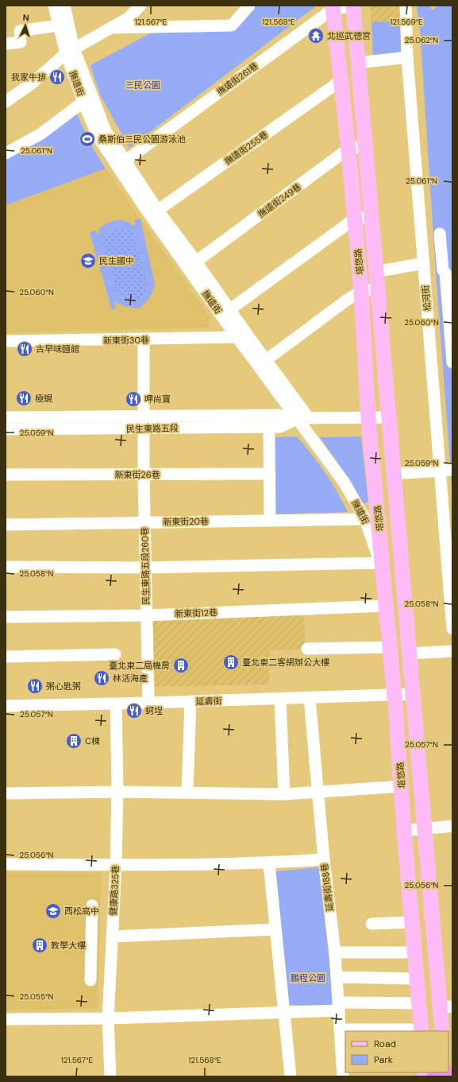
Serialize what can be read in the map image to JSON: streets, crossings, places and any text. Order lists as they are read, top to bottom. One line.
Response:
{"streets":{"main road":["塔悠路"],"street":["撫遠街261巷","撫遠街","撫遠街255巷","撫遠街249巷","松河街","新東街30巷","民生東路五段","新東街26巷","新東街20巷","民生東路五段260巷","新東街12巷","延壽街","延壽街188巷","健康路325巷"]},"crossings":[["撫遠街261巷","撫遠街"],["撫遠街261巷","塔悠路"],["撫遠街","撫遠街255巷"],["撫遠街","撫遠街249巷"],["撫遠街","塔悠路"],["撫遠街","新東街30巷"],["撫遠街","民生東路五段"],["撫遠街","新東街20巷"],["撫遠街255巷","塔悠路"],["撫遠街249巷","塔悠路"],["塔悠路","民生東路五段"],["塔悠路","新東街12巷"],["塔悠路","延壽街"],["新東街30巷","民生東路五段260巷"],["民生東路五段","民生東路五段260巷"],["新東街26巷","民生東路五段260巷"],["新東街20巷","民生東路五段260巷"],["民生東路五段260巷","新東街12巷"],["民生東路五段260巷","延壽街"],["延壽街","延壽街188巷"],["延壽街","健康路325巷"]],"parks":["三民公園","鵬程公園"],"places":{"temple":["北巡武德宮"],"restaurant":["我家牛排","古早味麵館","極蜆","呷尚寶","林活海產","粥心匙粥","蚵埕"],"sports":["桑斯伯三民公園游泳池"],"school or university":["民生國中","西松高中"],"building":["臺北東二客網辦公大樓","臺北東二局機房","C棟","教學大樓"]},"legend":["Road","Park"],"north":"top","coordinates":["121.567°E","121.568°E","121.569°E","25.062°N","25.061°N","25.060°N","25.059°N","25.058°N","25.057°N","25.056°N","25.055°N"]}
